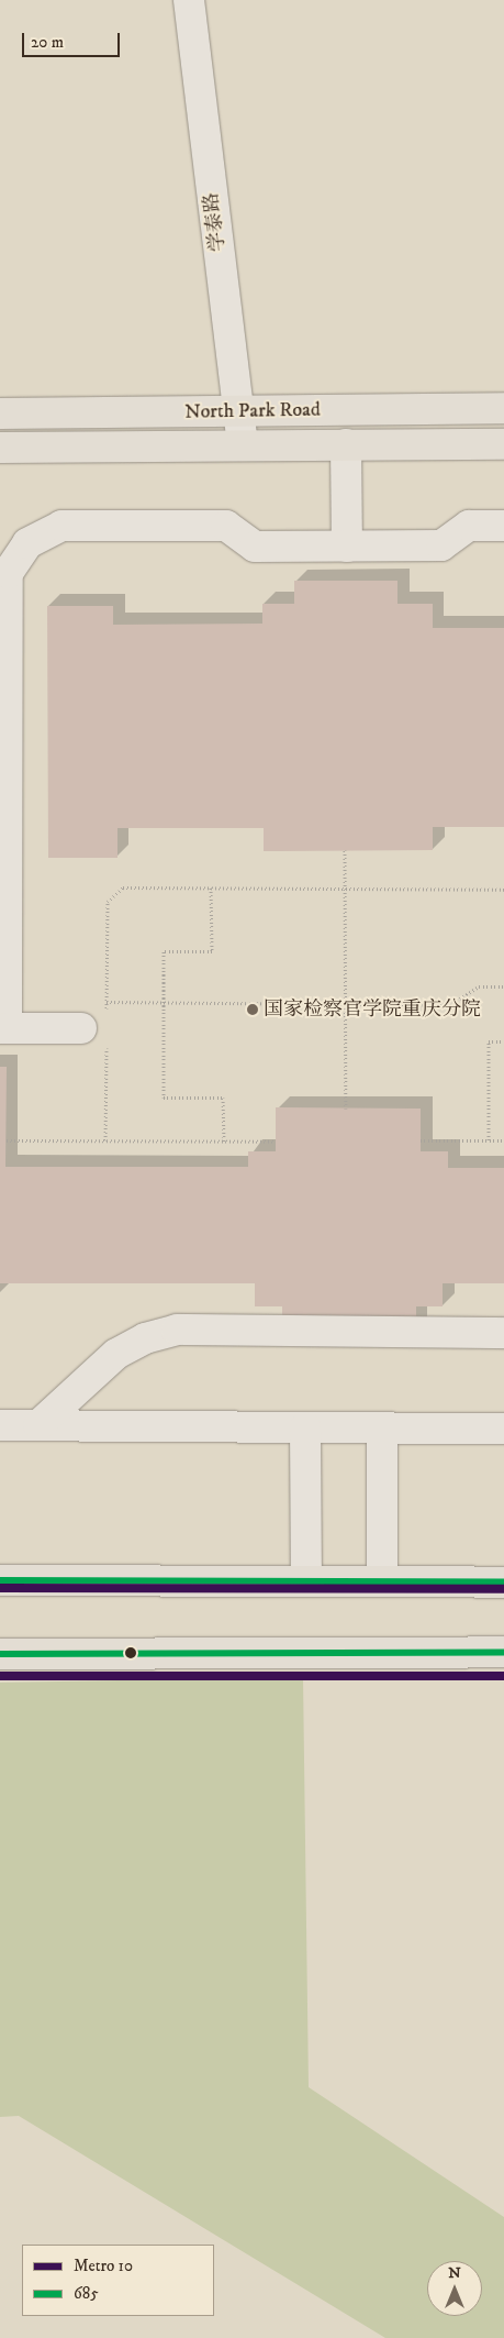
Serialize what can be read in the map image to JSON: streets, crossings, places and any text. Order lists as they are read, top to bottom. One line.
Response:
{"streets":{"main road":["North Park Road"],"street":["学泰路"]},"crossings":[["学泰路","North Park Road"]],"places":["国家检察官学院重庆分院"],"lines":["transit line 685","metro line 10"],"legend":["Metro 10","685"],"scale_bar":"20 m","north":"top"}
